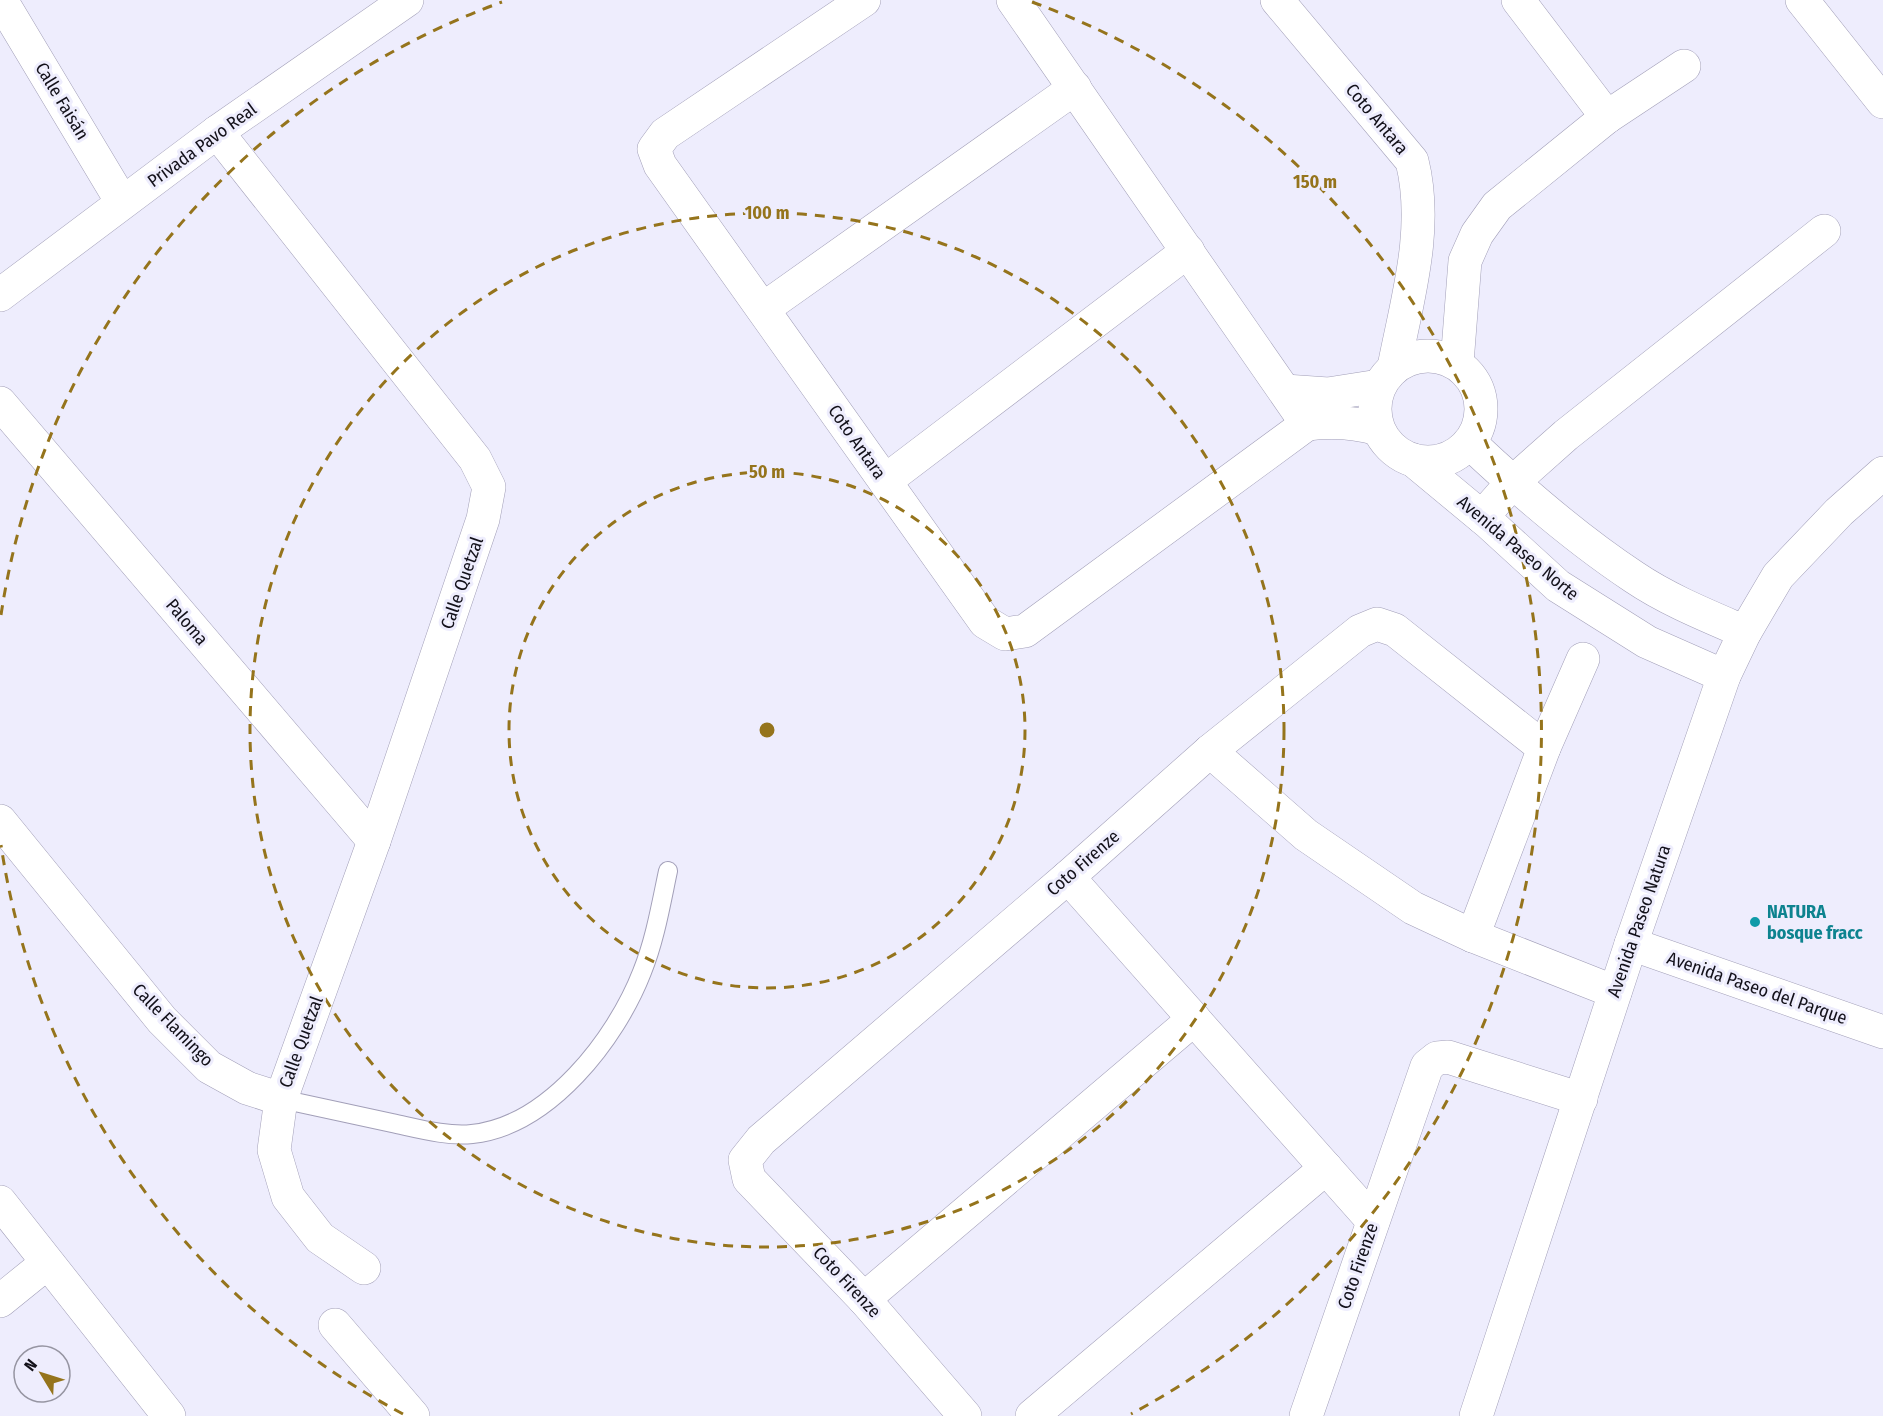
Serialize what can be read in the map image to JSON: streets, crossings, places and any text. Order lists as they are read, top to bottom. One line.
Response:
{"streets":{"street":["Calle Faisán","Coto Antara","Privada Pavo Real","Avenida Paseo Norte","Calle Quetzal","Paloma","Coto Firenze","Avenida Paseo Natura","Avenida Paseo del Parque","Calle Flamingo"]},"crossings":[["Calle Faisán","Privada Pavo Real"],["Coto Antara","Avenida Paseo Norte"],["Privada Pavo Real","Calle Quetzal"],["Avenida Paseo Norte","Avenida Paseo Natura"],["Calle Quetzal","Paloma"],["Calle Quetzal","Calle Flamingo"],["Coto Firenze","Avenida Paseo Natura"],["Avenida Paseo Natura","Avenida Paseo del Parque"]],"places":["NATURA bosque fracc"],"north":"top left","rings":["150 m","100 m","50 m"]}
